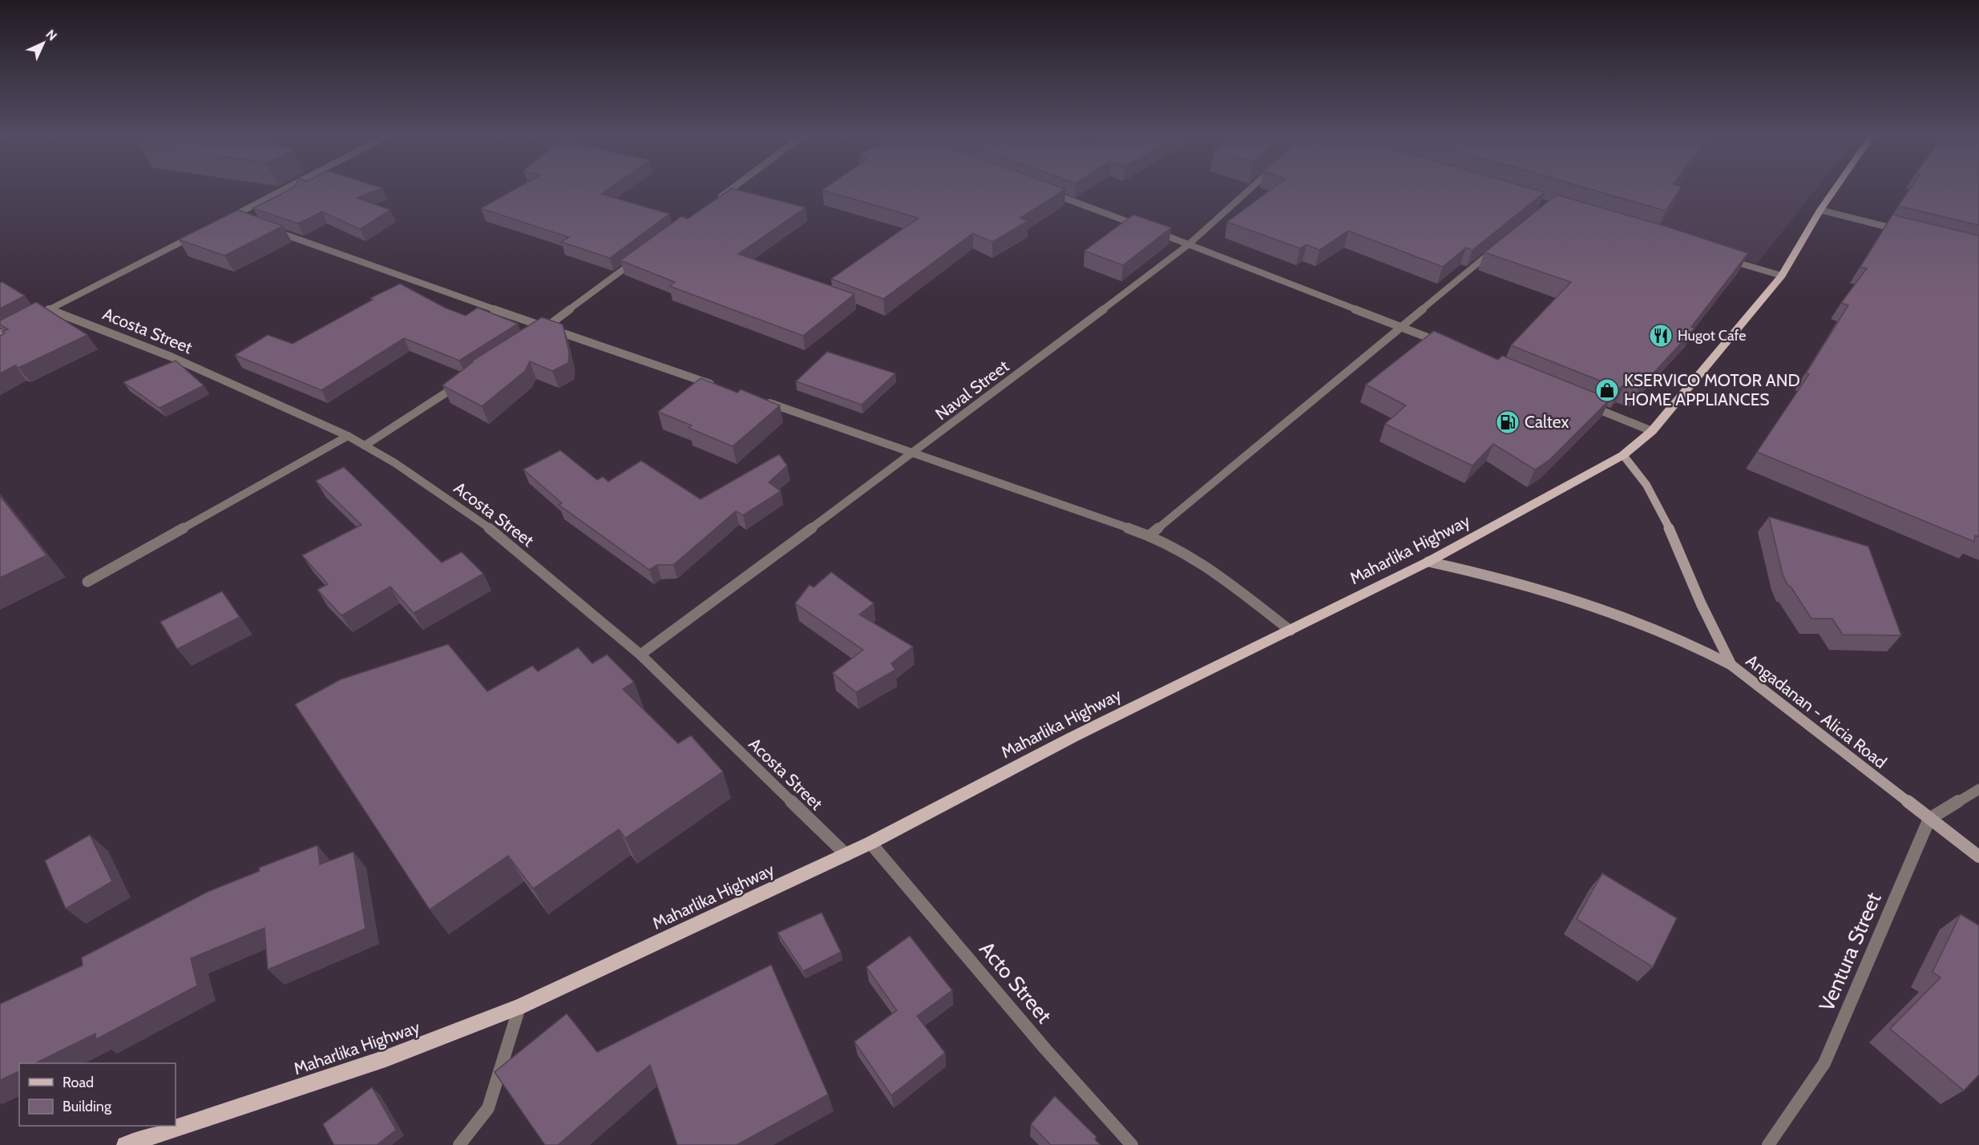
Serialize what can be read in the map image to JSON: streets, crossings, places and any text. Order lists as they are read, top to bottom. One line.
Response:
{"streets":{"main road":["Maharlika Highway","Angadanan - Alicia Road"],"street":["Acosta Street","Naval Street","Ventura Street","Acto Street"]},"crossings":[["Acosta Street","Naval Street"],["Acosta Street","Maharlika Highway"],["Maharlika Highway","Angadanan - Alicia Road"],["Maharlika Highway","Acto Street"],["Angadanan - Alicia Road","Ventura Street"]],"places":{"restaurant":["Hugot Cafe"],"shop":["KSERVICO MOTOR AND HOME APPLIANCES"],"fuel station":["Caltex"]},"legend":["Road","Building"],"north":"top right"}
